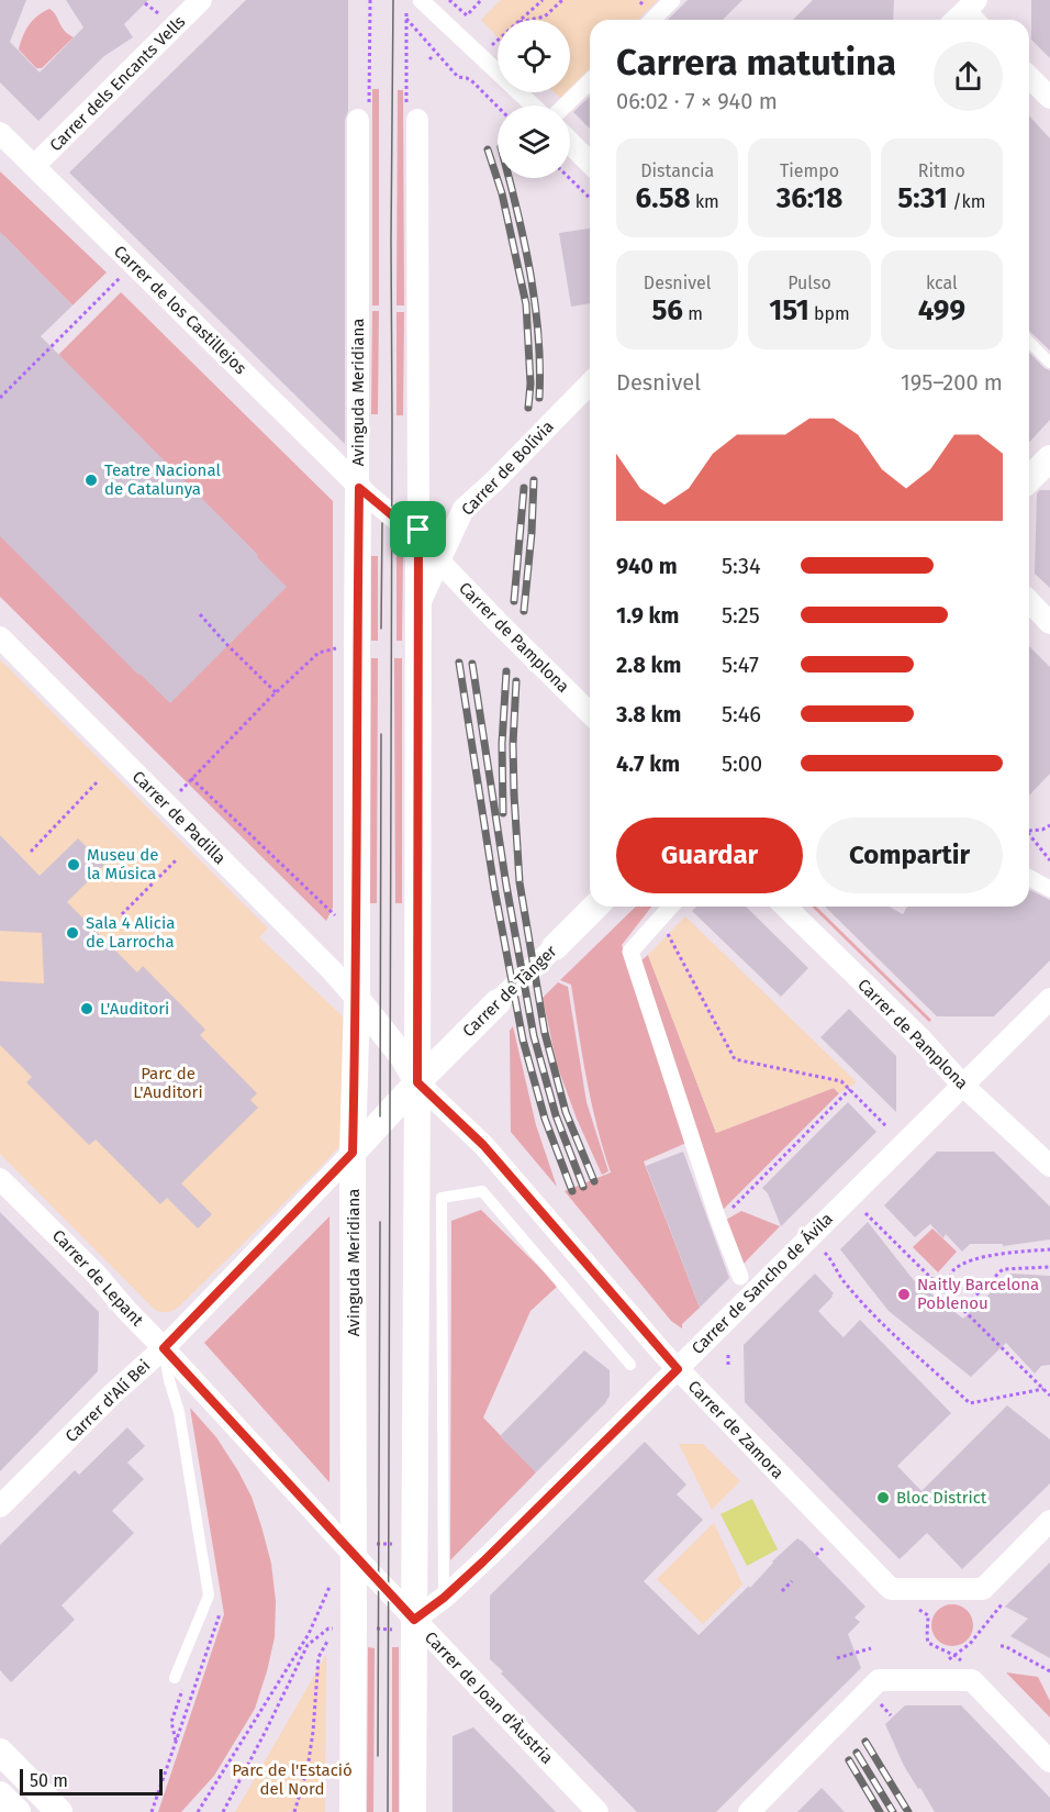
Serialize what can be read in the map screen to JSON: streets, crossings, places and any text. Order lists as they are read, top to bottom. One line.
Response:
{"streets":{"street":["Carrer dels Encants Vells","Carrer de los Castillejos","Avinguda Meridiana","Carrer de Bolívia","Carrer de Pamplona","Carrer de Padilla","Carrer de Tànger","Carrer de Lepant","Carrer de Sancho de Ávila","Carrer d'Alí Bei","Carrer de Zamora","Carrer de Joan d'Àustria"]},"crossings":[["Carrer dels Encants Vells","Carrer de los Castillejos"],["Carrer de los Castillejos","Avinguda Meridiana"],["Carrer de los Castillejos","Carrer de Pamplona"],["Avinguda Meridiana","Carrer de Pamplona"],["Avinguda Meridiana","Carrer de Padilla"],["Avinguda Meridiana","Carrer de Tànger"],["Avinguda Meridiana","Carrer de Lepant"],["Avinguda Meridiana","Carrer d'Alí Bei"],["Avinguda Meridiana","Carrer de Joan d'Àustria"],["Carrer de Bolívia","Carrer de Pamplona"],["Carrer de Pamplona","Carrer de Sancho de Ávila"],["Carrer de Tànger","Carrer d'Alí Bei"],["Carrer de Tànger","Carrer de Zamora"],["Carrer de Lepant","Carrer d'Alí Bei"],["Carrer de Lepant","Carrer de Joan d'Àustria"],["Carrer de Sancho de Ávila","Carrer de Zamora"],["Carrer de Sancho de Ávila","Carrer de Joan d'Àustria"]],"parks":["Parc de L'Auditori","Parc de l'Estació del Nord"],"places":["Teatre Nacional de Catalunya","Museu de la Música","Sala 4 Alicia de Larrocha","L'Auditori","Naitly Barcelona Poblenou","Bloc District"],"scale_bar":"50 m","page":{"heading":["Carrera matutina","06:02 · 7 × 940 m"],"stats":[["Distancia","6.58 km"],["Tiempo","36:18"],["Ritmo","5:31 /km"],["Desnivel","56 m"],["Pulso","151 bpm"],["kcal","499"]],"chart":["Desnivel","195–200 m"],"list":[{"name":"940 m","note":"5:34"},{"name":"1.9 km","note":"5:25"},{"name":"2.8 km","note":"5:47"},{"name":"3.8 km","note":"5:46"},{"name":"4.7 km","note":"5:00"}],"buttons":["Guardar","Compartir"],"scale":"50 m"}}
